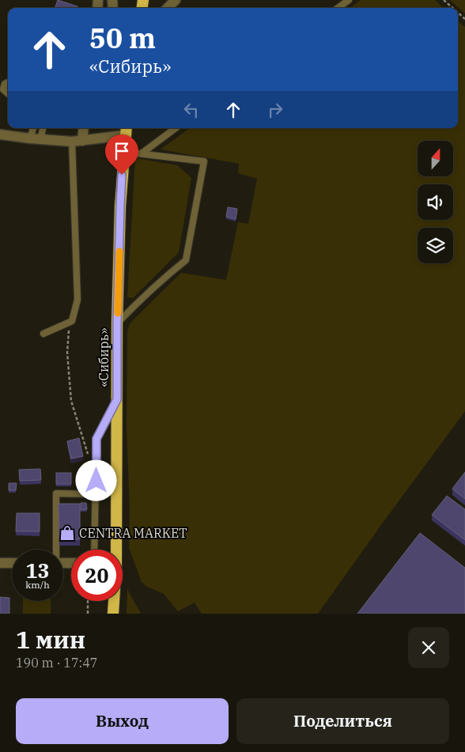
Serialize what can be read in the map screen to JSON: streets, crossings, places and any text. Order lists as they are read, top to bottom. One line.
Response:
{"streets":{"highway":["«Сибирь»"]},"places":{"shop":["CENTRA MARKET"]},"north":"top","page":{"turn":["50 m","«Сибирь»"],"speed":"13 km/h","limit":"20","heading":["1 мин","190 m · 17:47"],"buttons":["Выход","Поделиться"]}}
